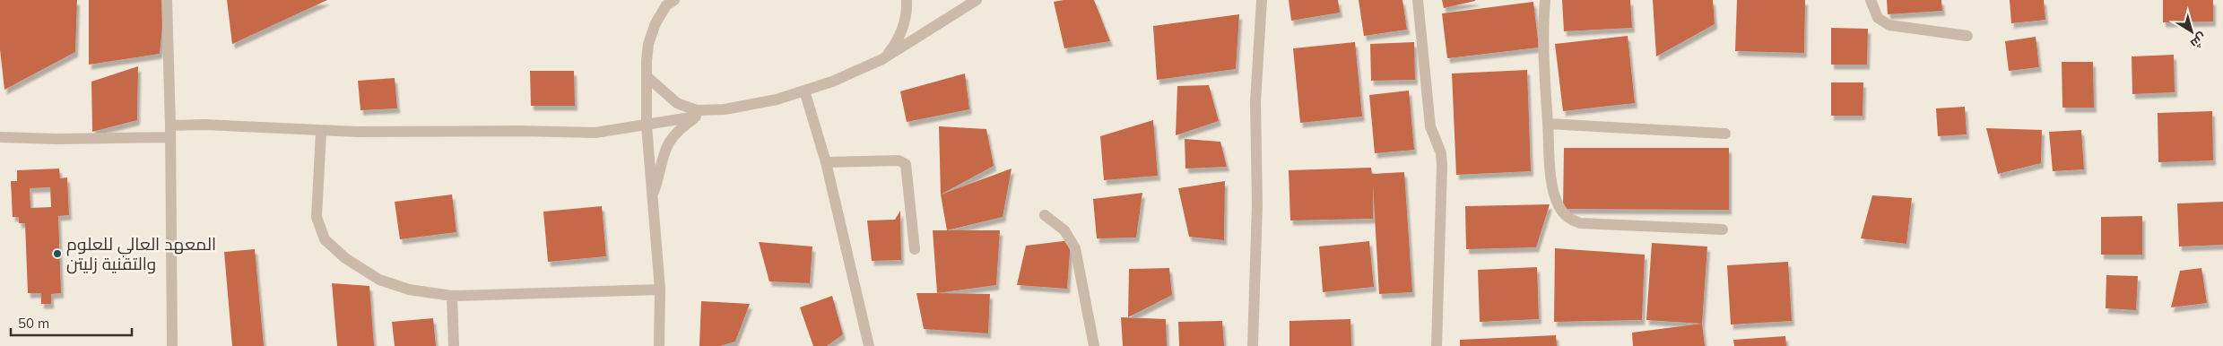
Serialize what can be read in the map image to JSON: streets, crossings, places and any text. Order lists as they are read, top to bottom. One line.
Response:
{"places":["المعهد العالي للعلوم والتقنية زليتن"],"scale_bar":"50 m","north":"bottom right"}
